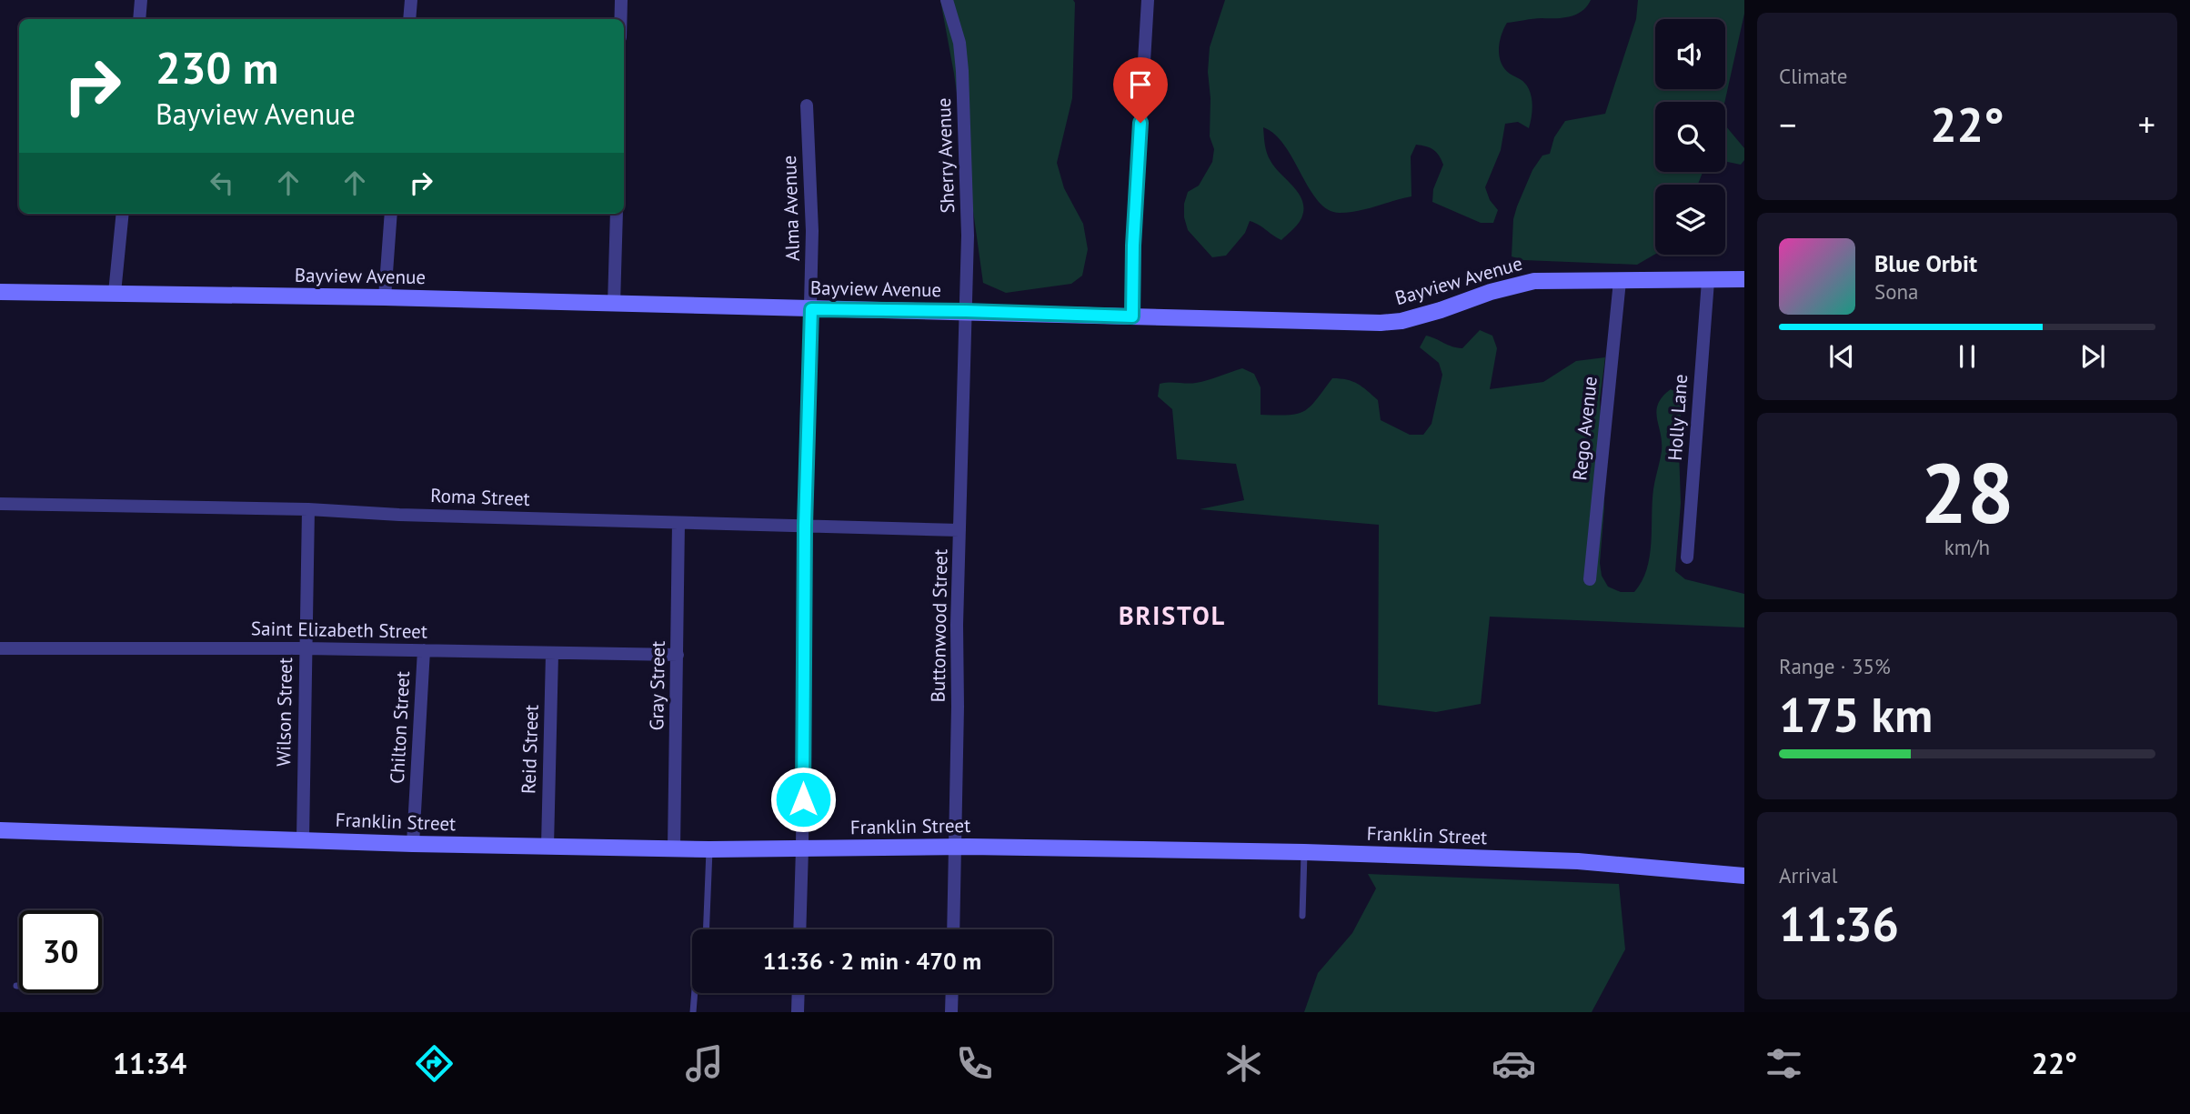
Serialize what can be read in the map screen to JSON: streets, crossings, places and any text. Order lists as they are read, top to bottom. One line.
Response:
{"streets":{"main road":["Bayview Avenue","Franklin Street"],"street":["Sherry Avenue","Alma Avenue","Holly Lane","Rego Avenue","Roma Street","Buttonwood Street","Saint Elizabeth Street","Gray Street","Wilson Street","Chilton Street","Reid Street"]},"crossings":[["Sherry Avenue","Bayview Avenue"],["Sherry Avenue","Buttonwood Street"],["Alma Avenue","Bayview Avenue"],["Alma Avenue","Roma Street"],["Alma Avenue","Franklin Street"],["Bayview Avenue","Holly Lane"],["Bayview Avenue","Rego Avenue"],["Bayview Avenue","Buttonwood Street"],["Roma Street","Buttonwood Street"],["Roma Street","Gray Street"],["Roma Street","Wilson Street"],["Buttonwood Street","Franklin Street"],["Saint Elizabeth Street","Gray Street"],["Saint Elizabeth Street","Wilson Street"],["Saint Elizabeth Street","Chilton Street"],["Saint Elizabeth Street","Reid Street"],["Gray Street","Franklin Street"],["Wilson Street","Franklin Street"],["Chilton Street","Franklin Street"],["Reid Street","Franklin Street"]],"districts":["BRISTOL"],"page":{"tile":["Climate",["28","km/h"],["Range · 35%","175 km"],["Arrival","11:36"]],"turn":["230 m","Bayview Avenue"],"heat":["−","22°","+"],"song":["Blue Orbit","Sona"],"limit":"30","trip":"11:36 · 2 min · 470 m","tabs":["11:34","22°"]}}
